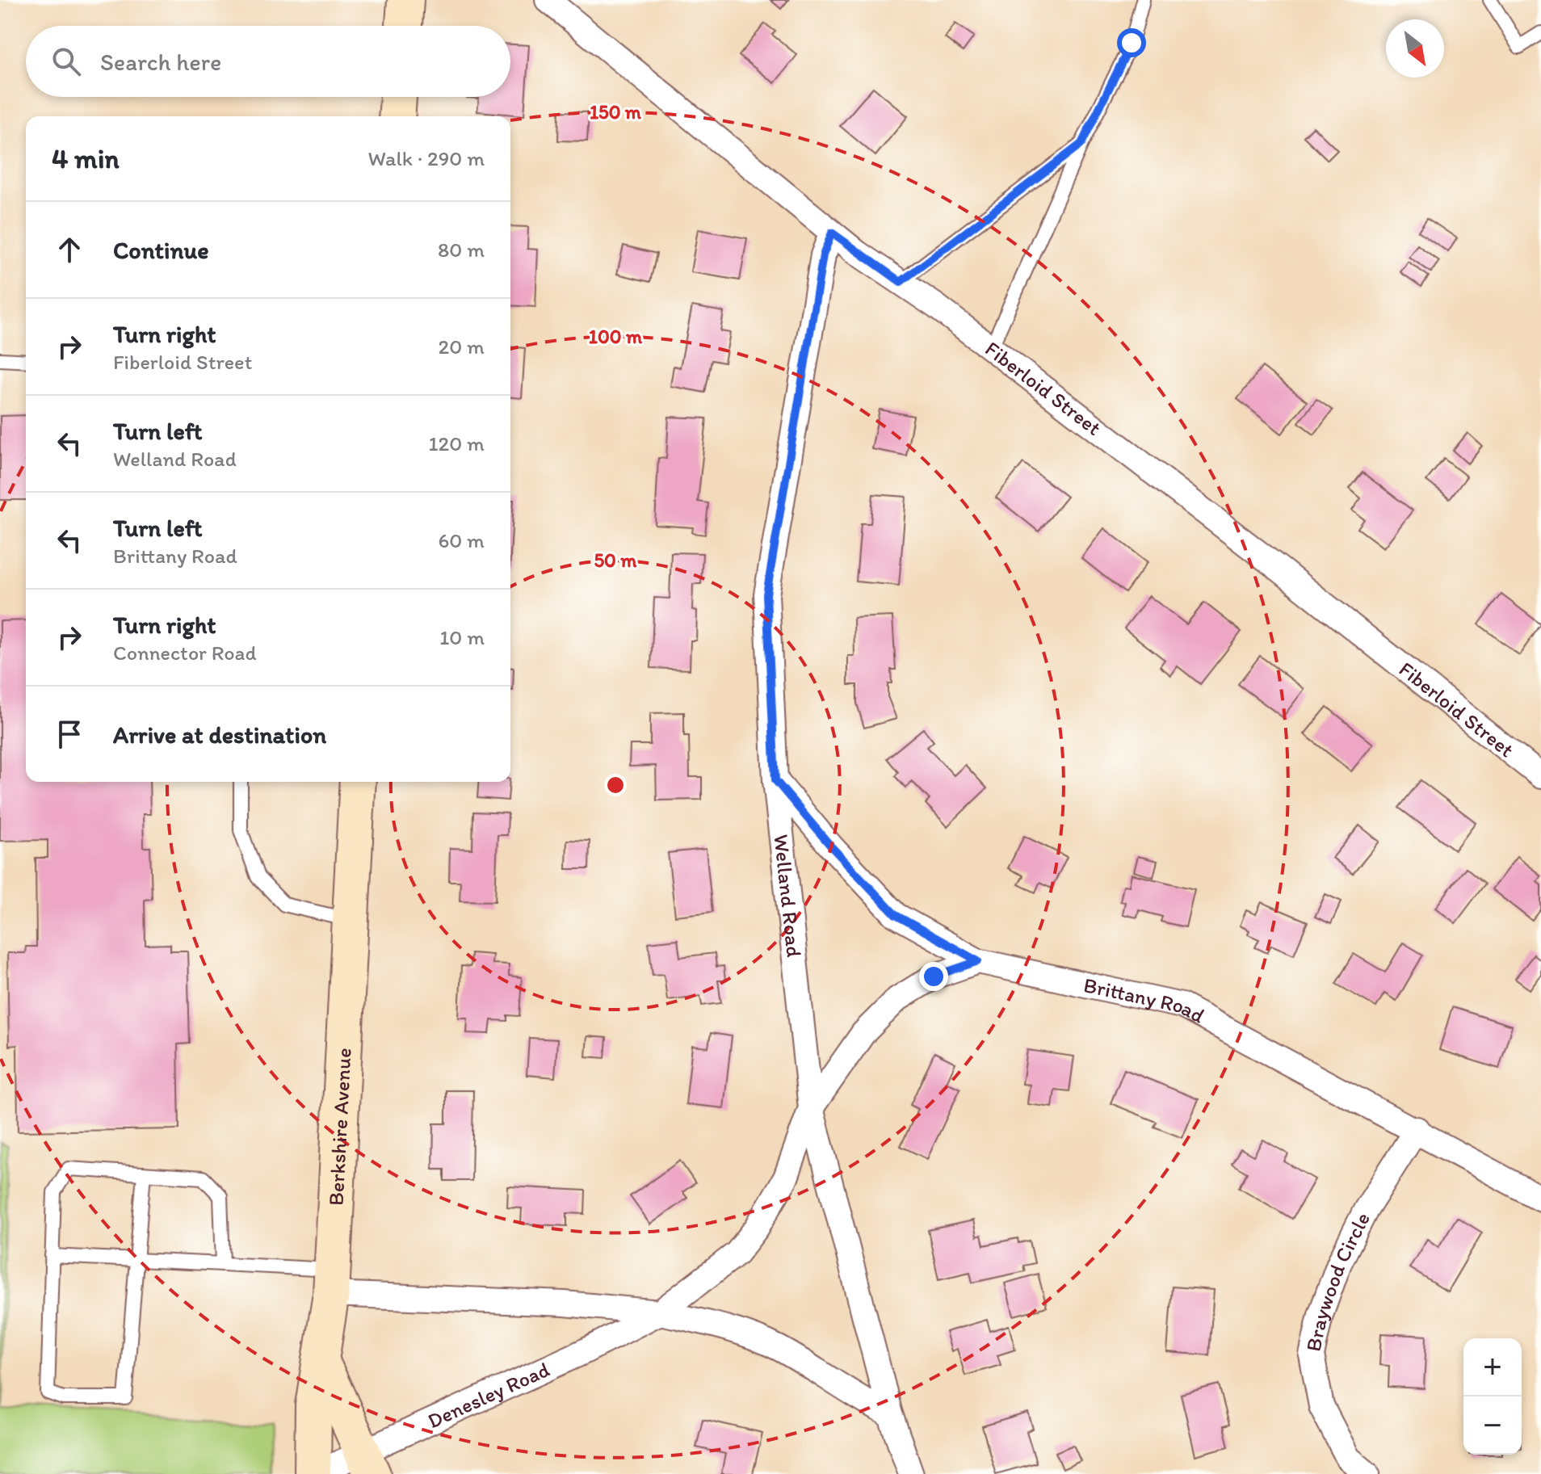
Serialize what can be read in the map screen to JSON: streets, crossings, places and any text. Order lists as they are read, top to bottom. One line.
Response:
{"streets":{"main road":["Berkshire Avenue"],"street":["Fiberloid Street","Welland Road","Brittany Road","Braywood Circle","Denesley Road"]},"crossings":[["Fiberloid Street","Welland Road"],["Welland Road","Brittany Road"],["Welland Road","Denesley Road"],["Brittany Road","Braywood Circle"],["Berkshire Avenue","Denesley Road"]],"north":"bottom right","page":{"search":"Search here","heading":["4 min","Walk · 290 m"],"list":[["Continue","80 m"],["Turn right","Fiberloid Street","20 m"],["Turn left","Welland Road","120 m"],["Turn left","Brittany Road","60 m"],["Turn right","Connector Road","10 m"],"Arrive at destination"],"map_buttons":["+","−"]},"rings":["150 m","100 m","50 m"]}
